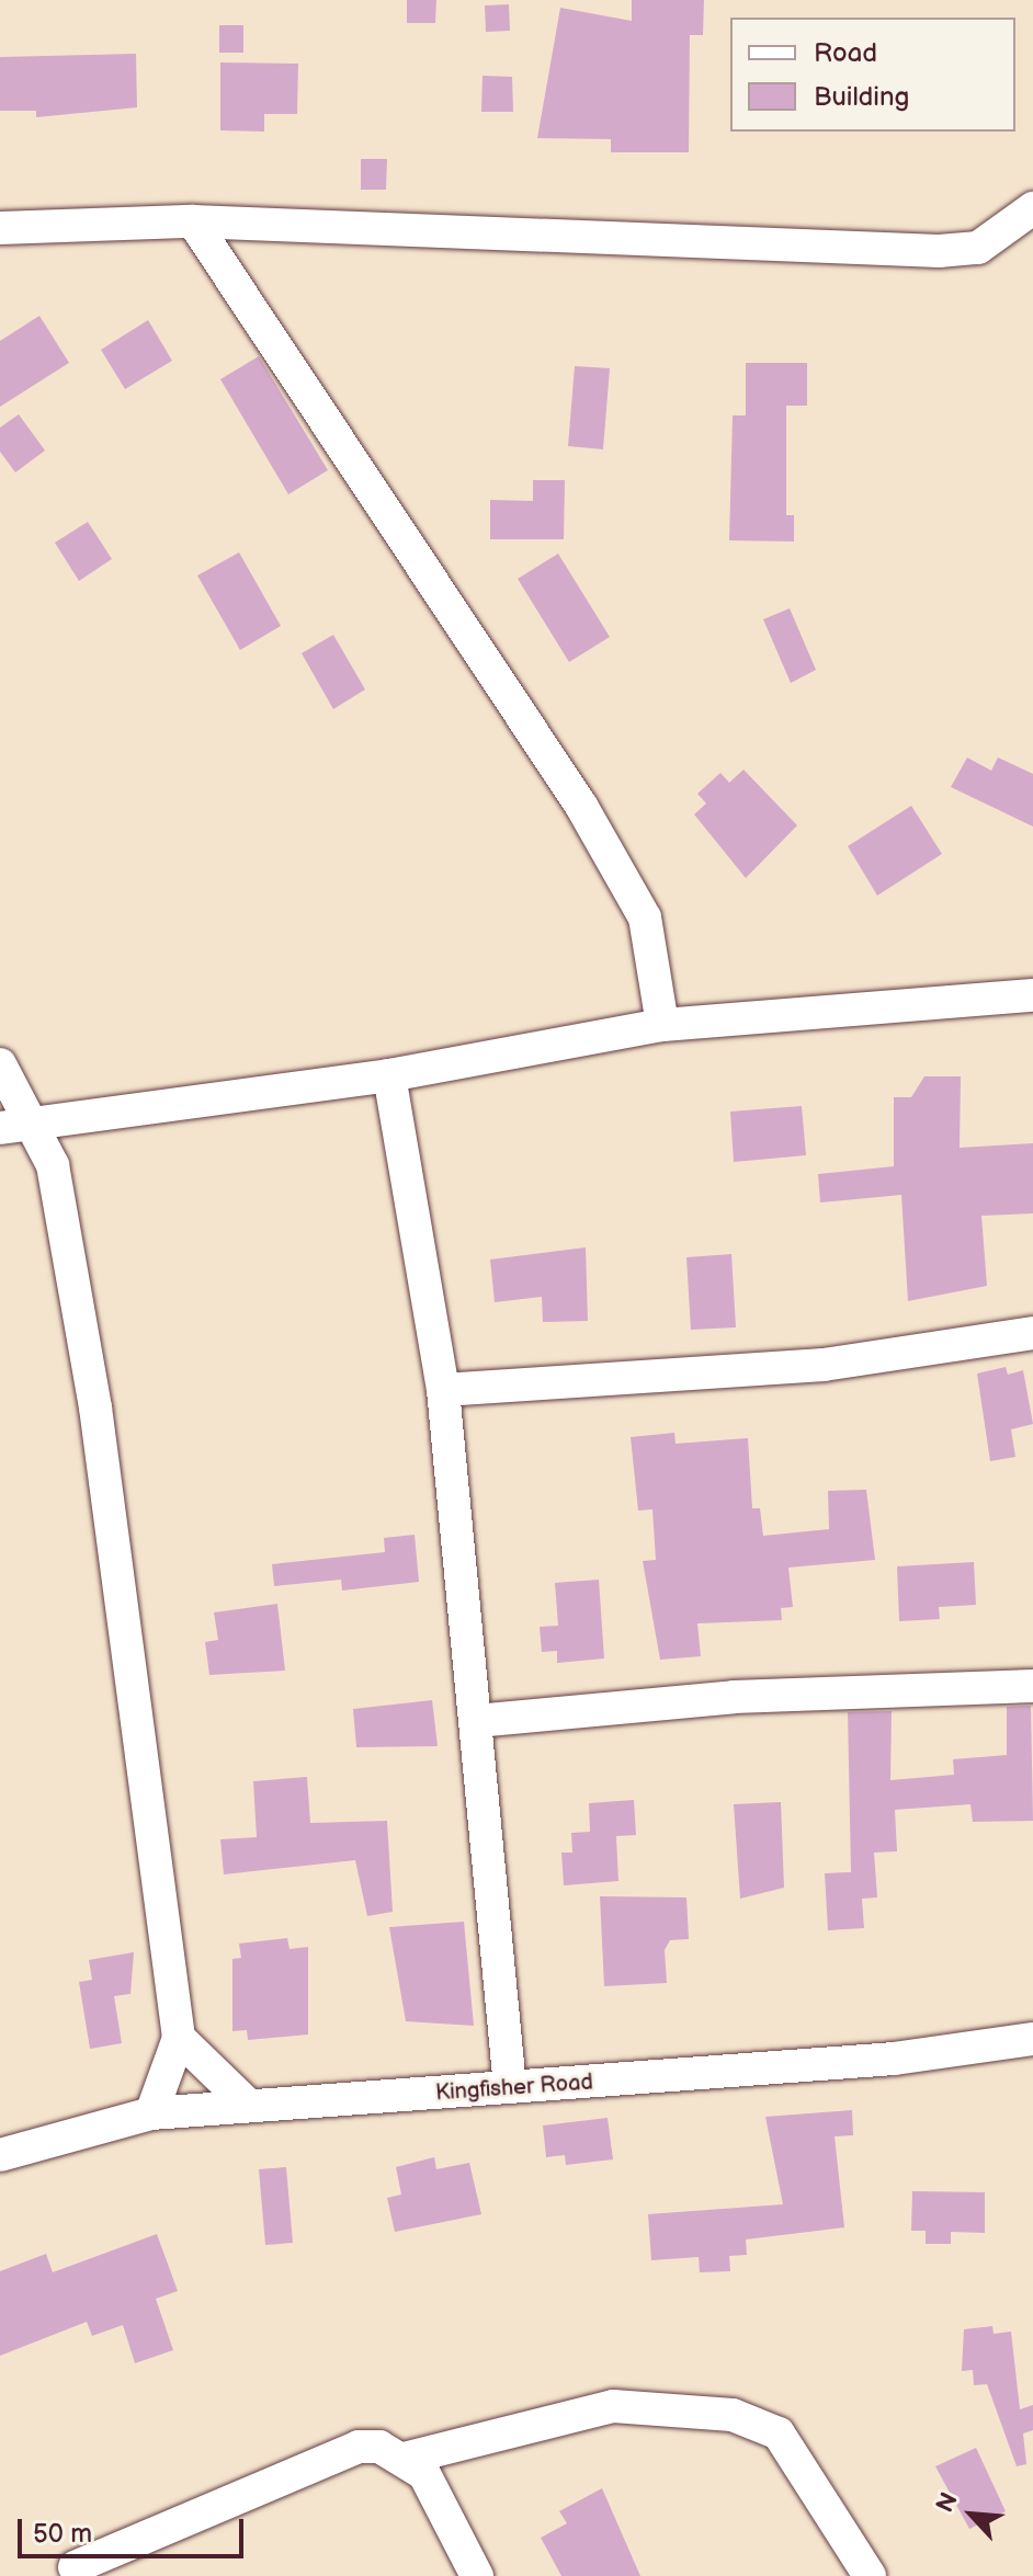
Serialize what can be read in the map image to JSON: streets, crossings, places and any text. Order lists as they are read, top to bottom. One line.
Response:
{"streets":{"street":["Kingfisher Road"]},"legend":["Road","Building"],"scale_bar":"50 m","north":"top left"}
